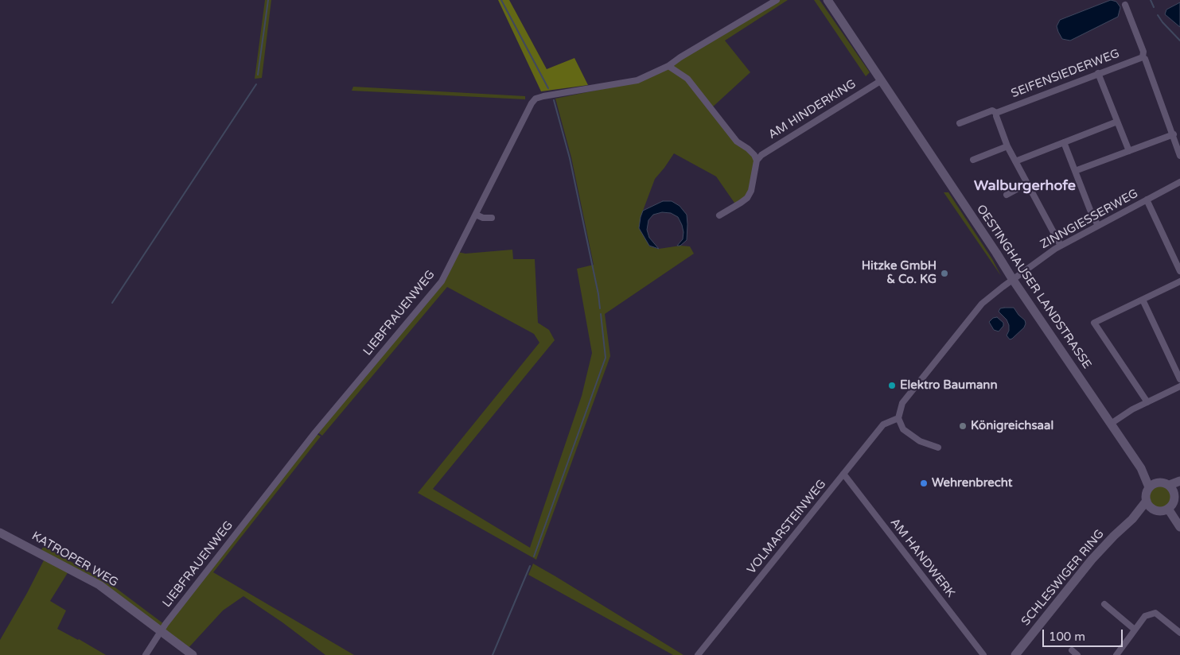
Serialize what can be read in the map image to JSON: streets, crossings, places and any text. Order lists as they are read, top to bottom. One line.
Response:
{"streets":{"street":["SEIFENSIEDERWEG","AM HINDERKING","ZINNGIESSERWEG","OESTINGHAUSER LANDSTRASSE","LIEBFRAUENWEG","VOLMARSTEINWEG","AM HANDWERK","KATROPER WEG","SCHLESWIGER RING"]},"crossings":[["AM HINDERKING","OESTINGHAUSER LANDSTRASSE"],["ZINNGIESSERWEG","OESTINGHAUSER LANDSTRASSE"],["OESTINGHAUSER LANDSTRASSE","SCHLESWIGER RING"],["LIEBFRAUENWEG","KATROPER WEG"],["VOLMARSTEINWEG","AM HANDWERK"]],"districts":["Walburgerhofe"],"places":["Hitzke GmbH & Co. KG","Elektro Baumann","Königreichsaal","Wehrenbrecht"],"scale_bar":"100 m"}
